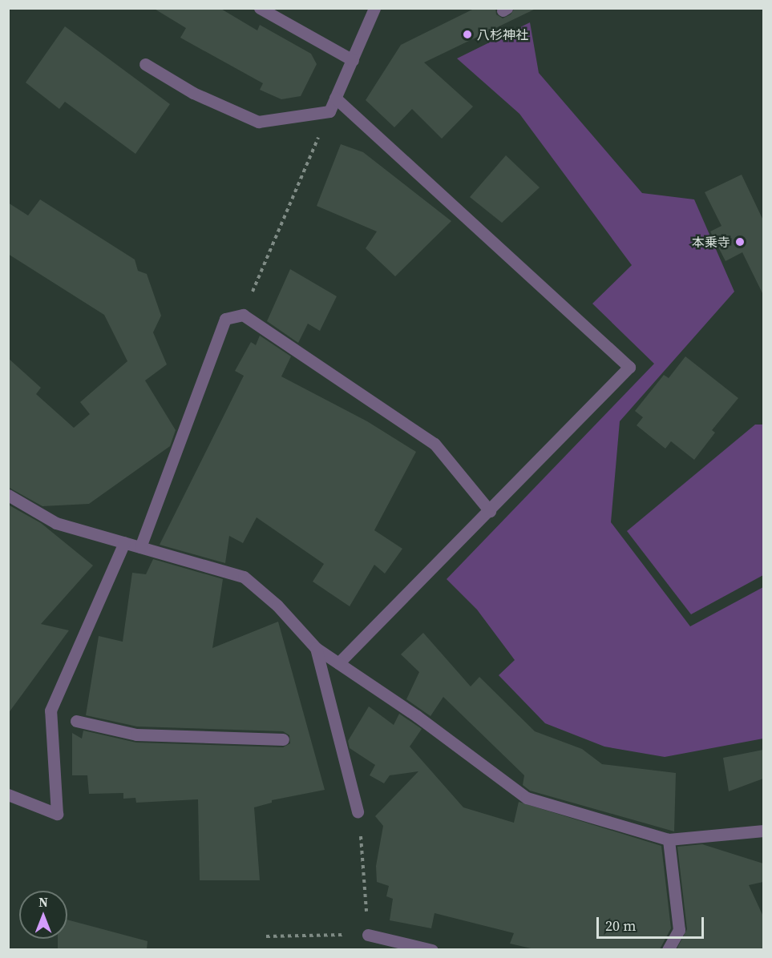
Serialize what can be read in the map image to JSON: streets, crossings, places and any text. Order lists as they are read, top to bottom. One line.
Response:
{"places":["八杉神社","本乗寺"],"scale_bar":"20 m","north":"top"}
